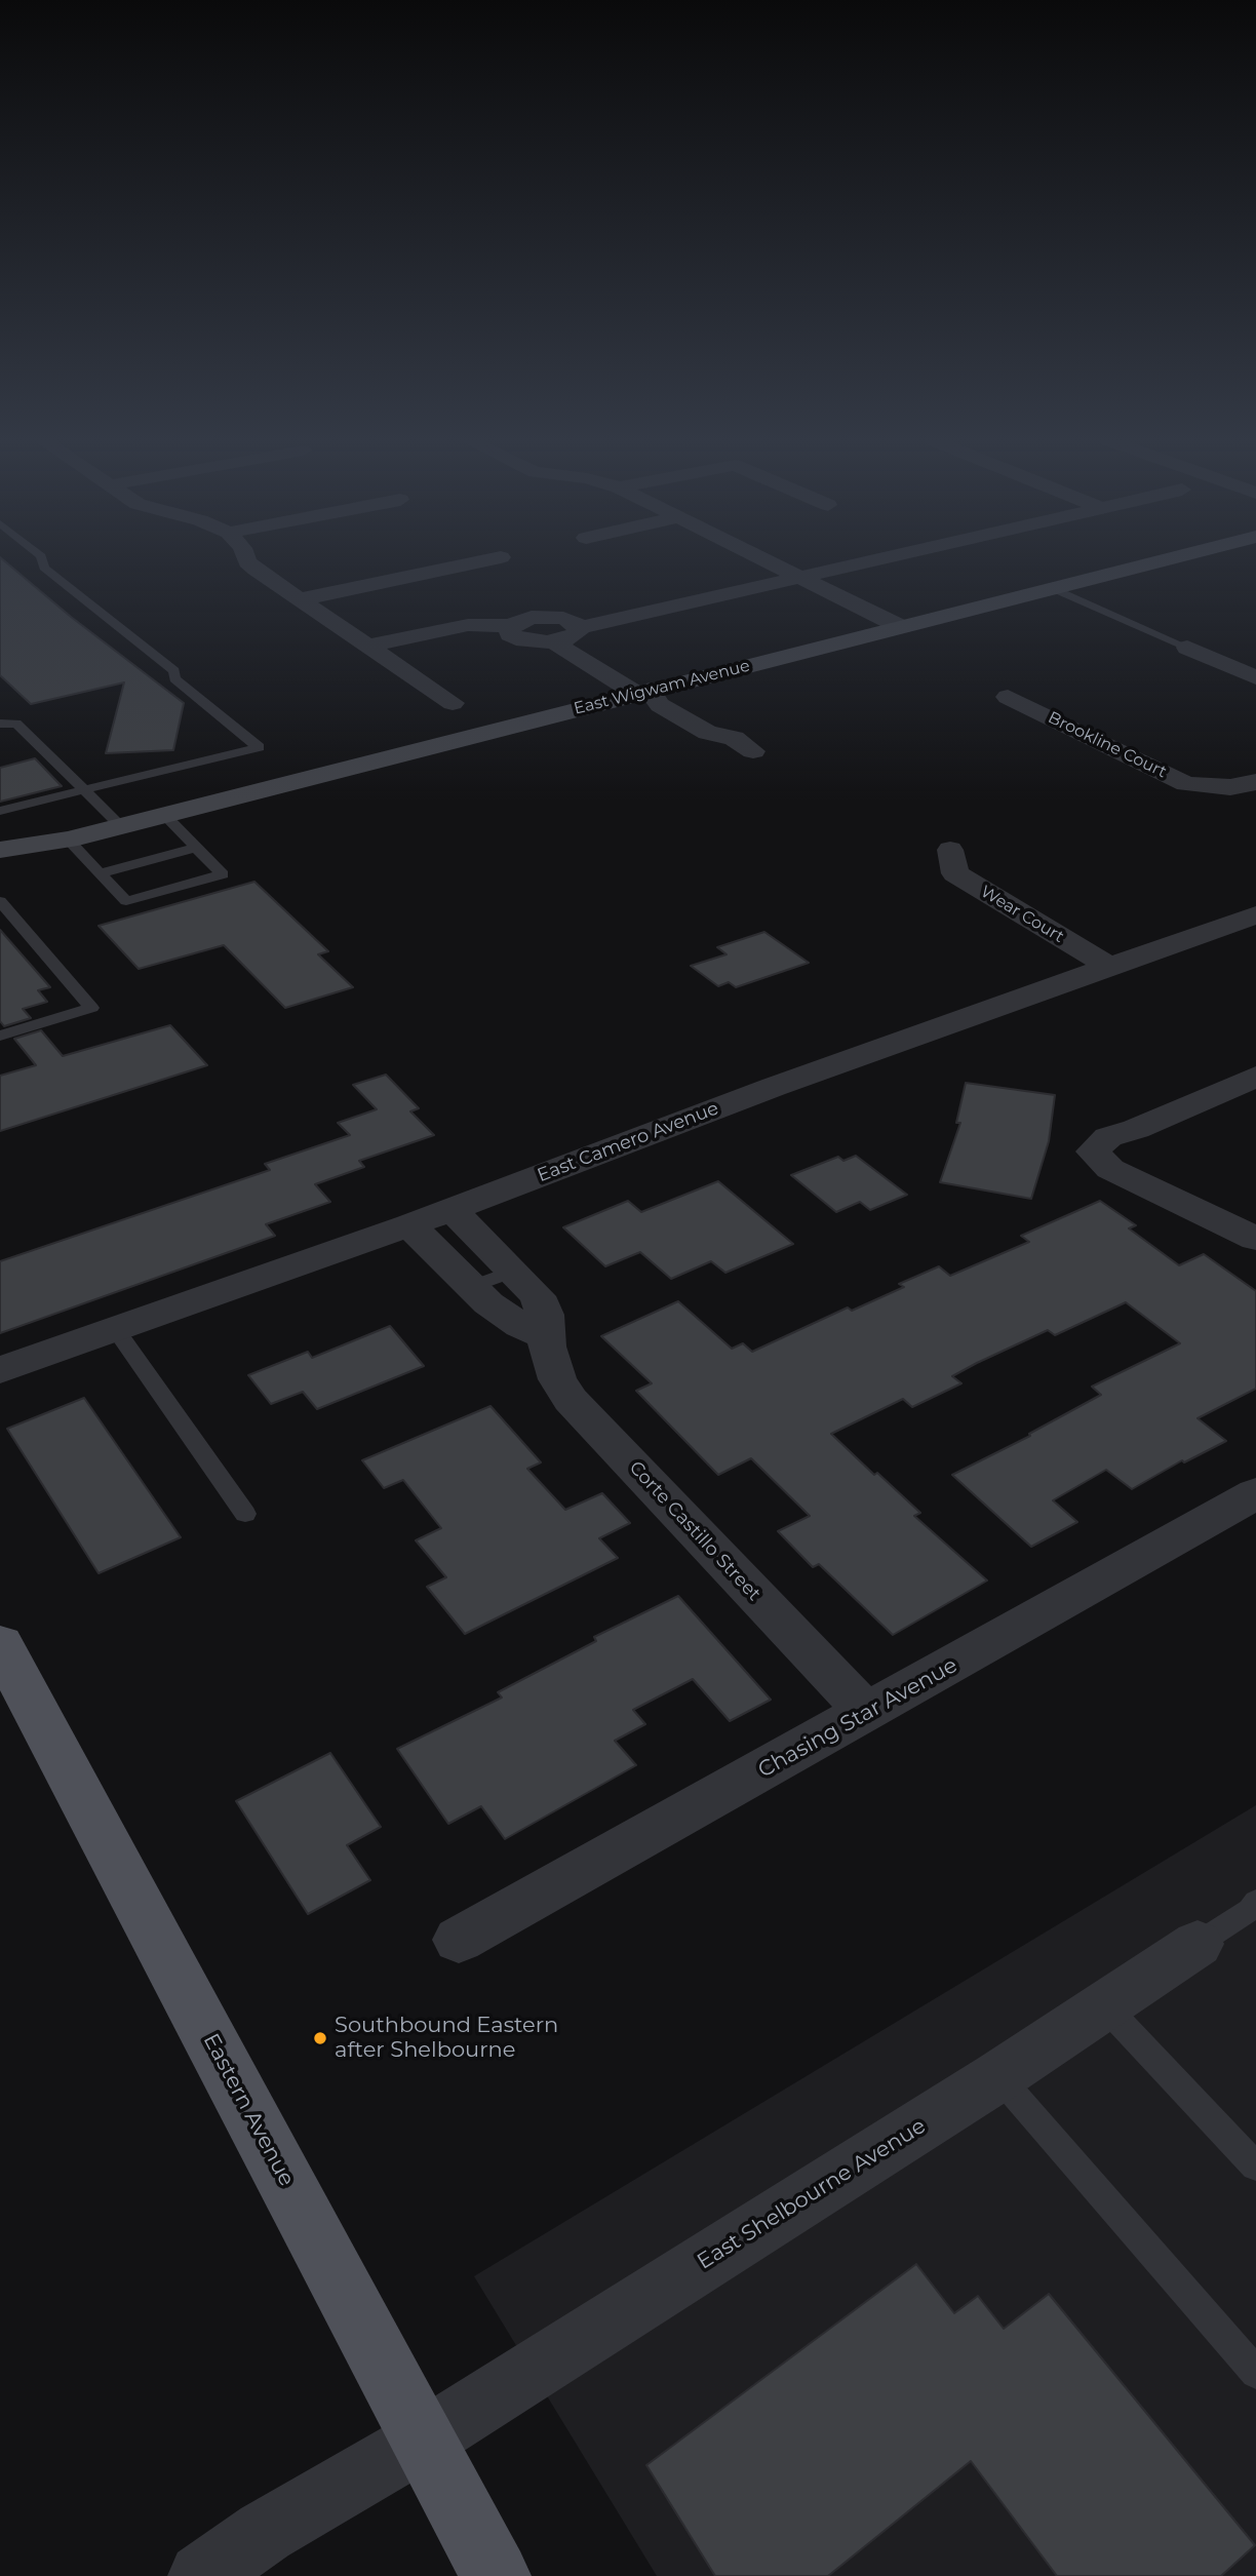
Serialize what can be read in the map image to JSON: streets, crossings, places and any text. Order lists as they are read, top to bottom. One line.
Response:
{"streets":{"main road":["East Wigwam Avenue","Eastern Avenue"],"street":["Brookline Court","Wear Court","East Camero Avenue","Corte Castillo Street","Chasing Star Avenue","East Shelbourne Avenue"]},"crossings":[["Wear Court","East Camero Avenue"],["East Camero Avenue","Corte Castillo Street"],["Corte Castillo Street","Chasing Star Avenue"],["Eastern Avenue","East Shelbourne Avenue"]],"places":["Southbound Eastern after Shelbourne"]}
